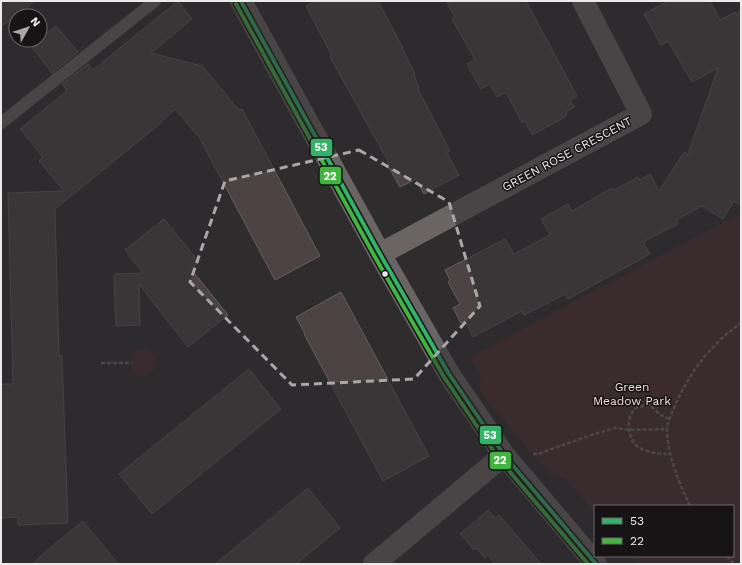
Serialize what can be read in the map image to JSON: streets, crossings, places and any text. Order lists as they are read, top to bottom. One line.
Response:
{"streets":{"street":["GREEN ROSE CRESCENT"]},"parks":["Green Meadow Park"],"lines":["transit line 53","transit line 22"],"legend":["53","22"],"north":"top right"}
